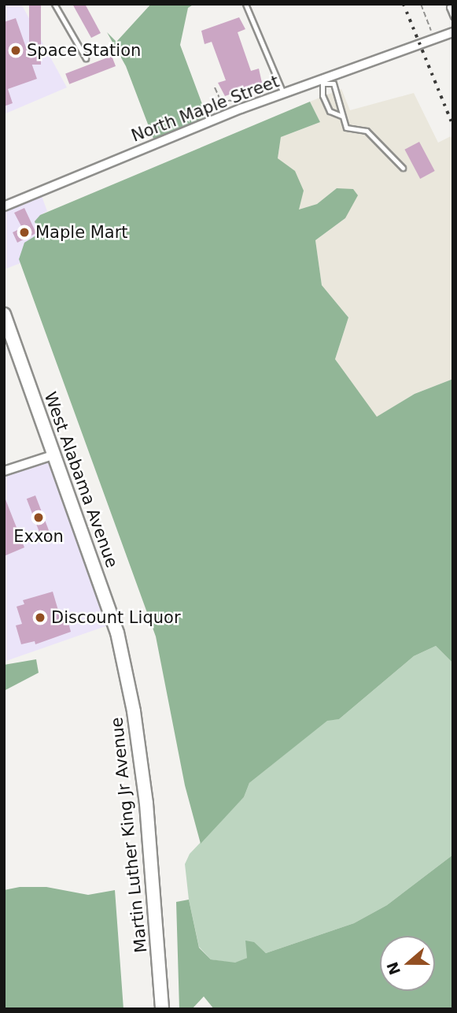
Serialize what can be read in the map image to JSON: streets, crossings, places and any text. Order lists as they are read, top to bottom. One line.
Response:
{"streets":{"main road":["West Alabama Avenue","Martin Luther King Jr Avenue"],"street":["North Maple Street"]},"crossings":[["West Alabama Avenue","Martin Luther King Jr Avenue"]],"places":["Space Station","Maple Mart","Exxon","Discount Liquor"],"north":"left"}
